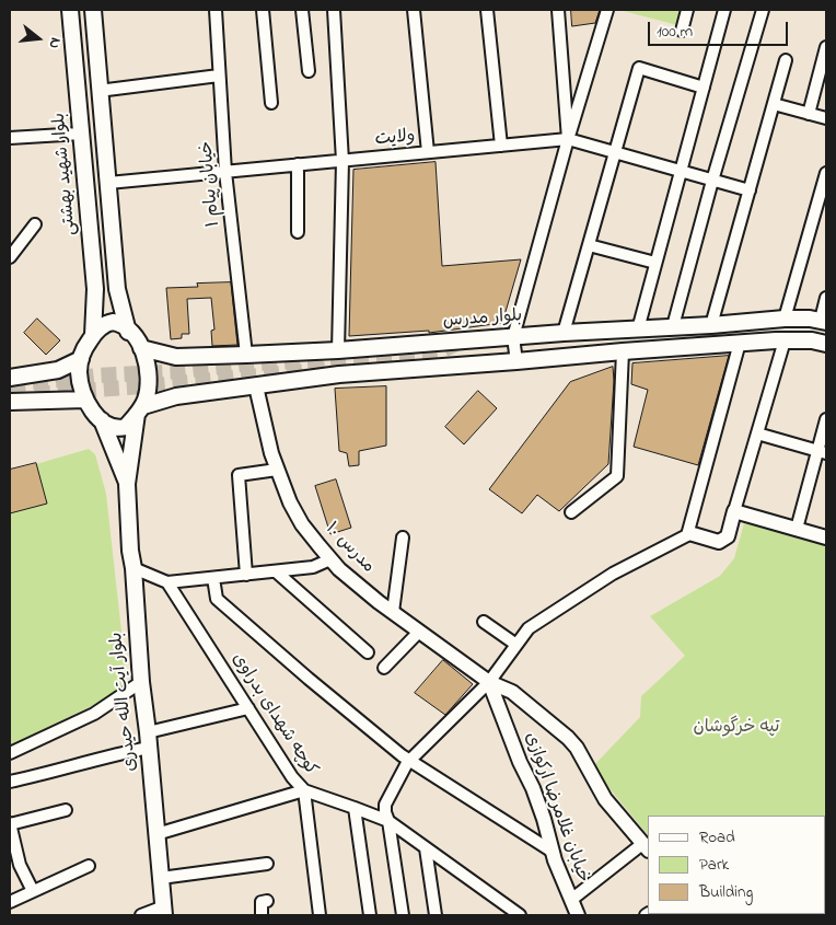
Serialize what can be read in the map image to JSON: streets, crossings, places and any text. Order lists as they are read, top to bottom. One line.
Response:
{"streets":{"main road":["بلوار شهید بهشتی","بلوار مدرس","بلوار آیت الله حیدری"],"street":["ولایت","خیابان پیام ۱","مدرس ۱۰","کوچه شهدای بدراوی","خیابان غلامرضا ارکوازی"]},"crossings":[["ولایت","خیابان پیام ۱"],["بلوار شهید بهشتی","بلوار مدرس"],["بلوار شهید بهشتی","بلوار آیت الله حیدری"],["خیابان پیام ۱","بلوار مدرس"],["بلوار مدرس","بلوار آیت الله حیدری"],["مدرس ۱۰","خیابان غلامرضا ارکوازی"]],"parks":["تپه خرگوشان"],"legend":["Road","Park","Building"],"scale_bar":"100 m","north":"right"}
